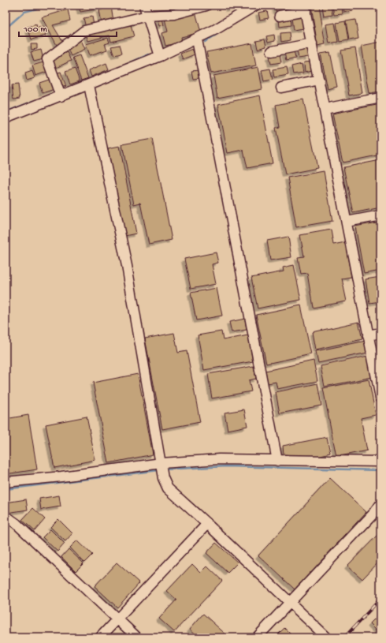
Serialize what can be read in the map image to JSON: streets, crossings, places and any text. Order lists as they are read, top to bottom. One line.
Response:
{"scale_bar":"100 m"}
